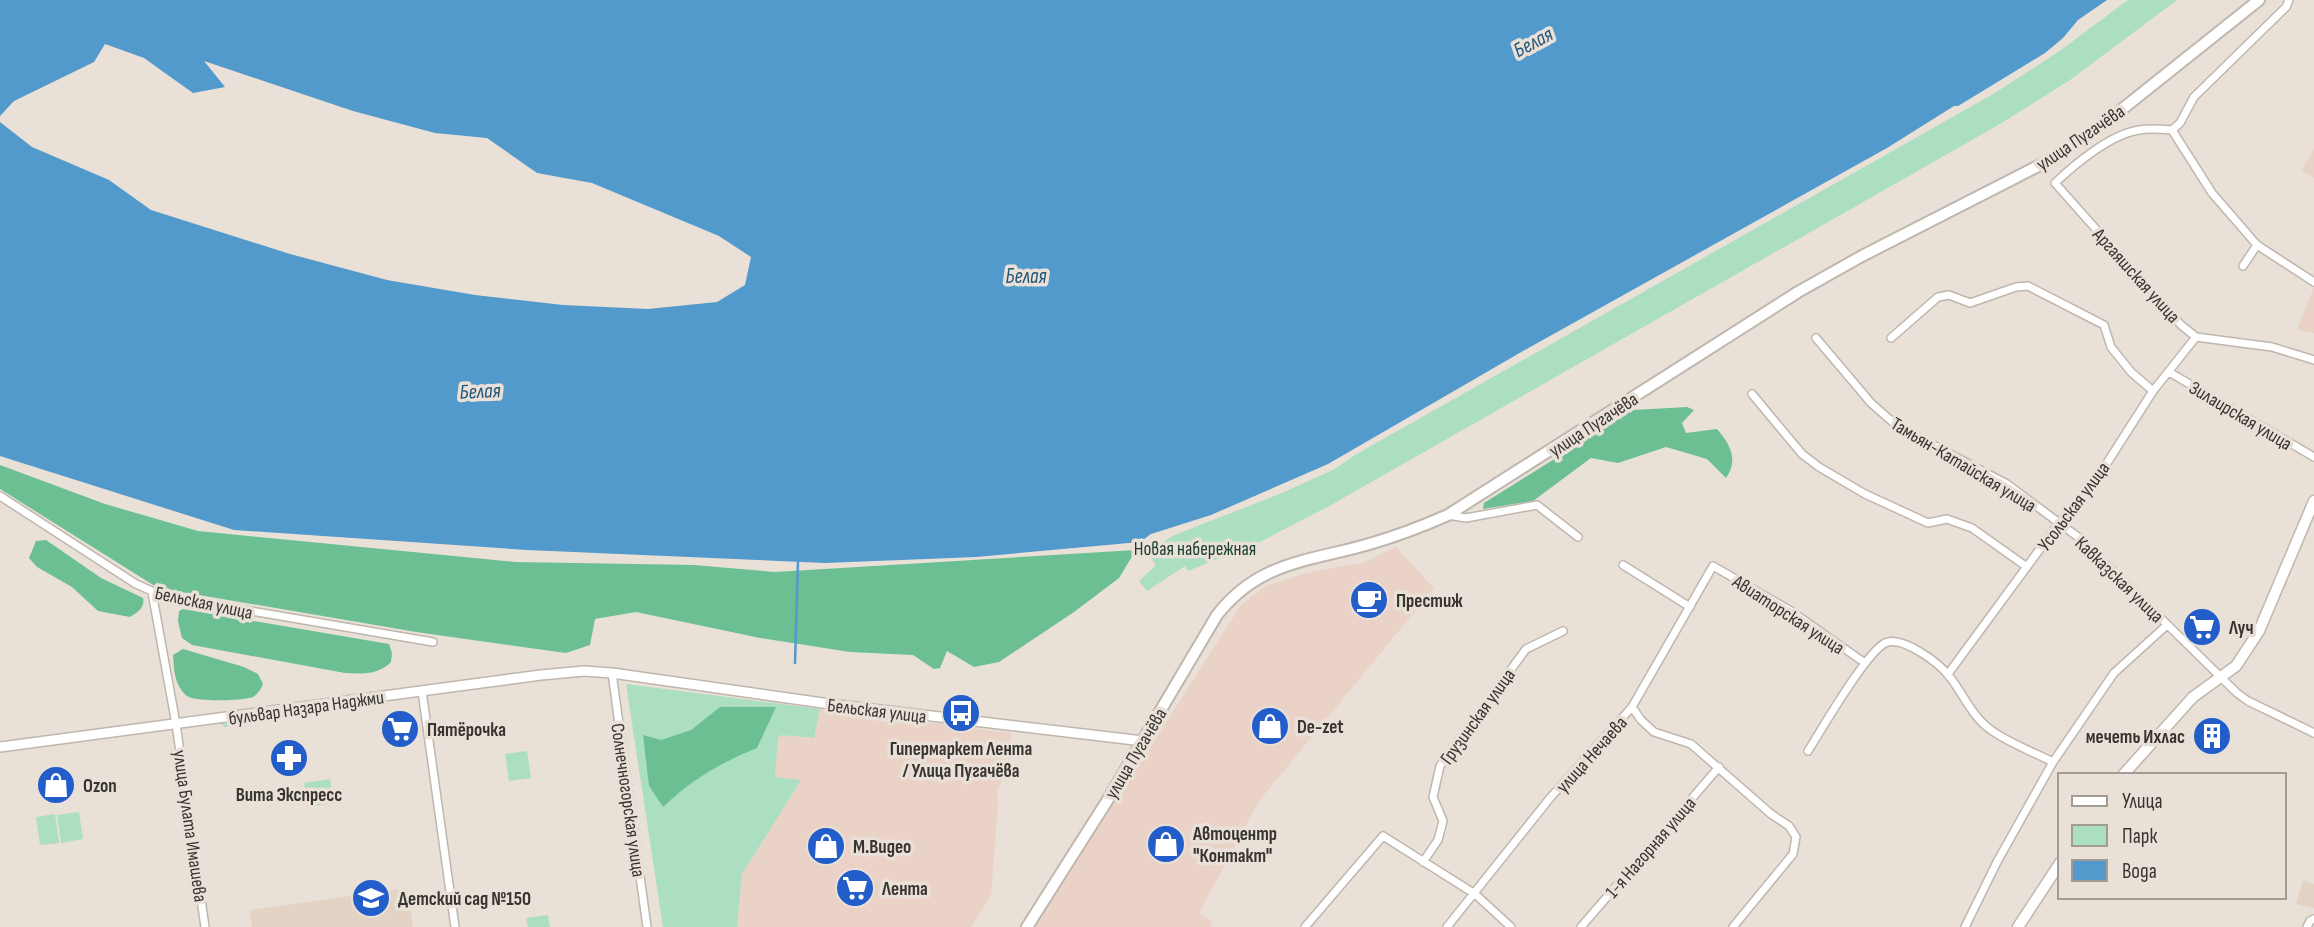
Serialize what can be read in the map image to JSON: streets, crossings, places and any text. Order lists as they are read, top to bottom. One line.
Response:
{"streets":{"main road":["улица Пугачёва"],"street":["Аргаяшская улица","Зилаирская улица","Тамьян-Катайская улица","Усольская улица","Кавказская улица","Бельская улица","Авиаторская улица","бульвар Назара Наджми","Грузинская улица","улица Нечаева","Солнечногорская улица","улица Булата Имашева","1-я Нагорная улица"]},"crossings":[["улица Пугачёва","Бельская улица"],["Аргаяшская улица","Усольская улица"],["Зилаирская улица","Усольская улица"],["Тамьян-Катайская улица","Усольская улица"],["Тамьян-Катайская улица","Кавказская улица"],["Усольская улица","Кавказская улица"],["Усольская улица","Авиаторская улица"],["Бельская улица","бульвар Назара Наджми"],["Бельская улица","Солнечногорская улица"],["Бельская улица","улица Булата Имашева"],["Авиаторская улица","улица Нечаева"],["бульвар Назара Наджми","Солнечногорская улица"],["бульвар Назара Наджми","улица Булата Имашева"]],"water":["Белая"],"parks":["Новая набережная"],"places":{"cafe":["Престиж"],"supermarket":["Луч","Пятёрочка","Лента"],"bus stop":["Гипермаркет Лента / Улица Пугачёва"],"shop":["De-zet","Ozon","Автоцентр \"Контакт\"","М.Видео"],"building":["мечеть Ихлас"],"pharmacy":["Вита Экспресс"],"school or university":["Детский сад №150"]},"legend":["Улица","Парк","Вода"]}
